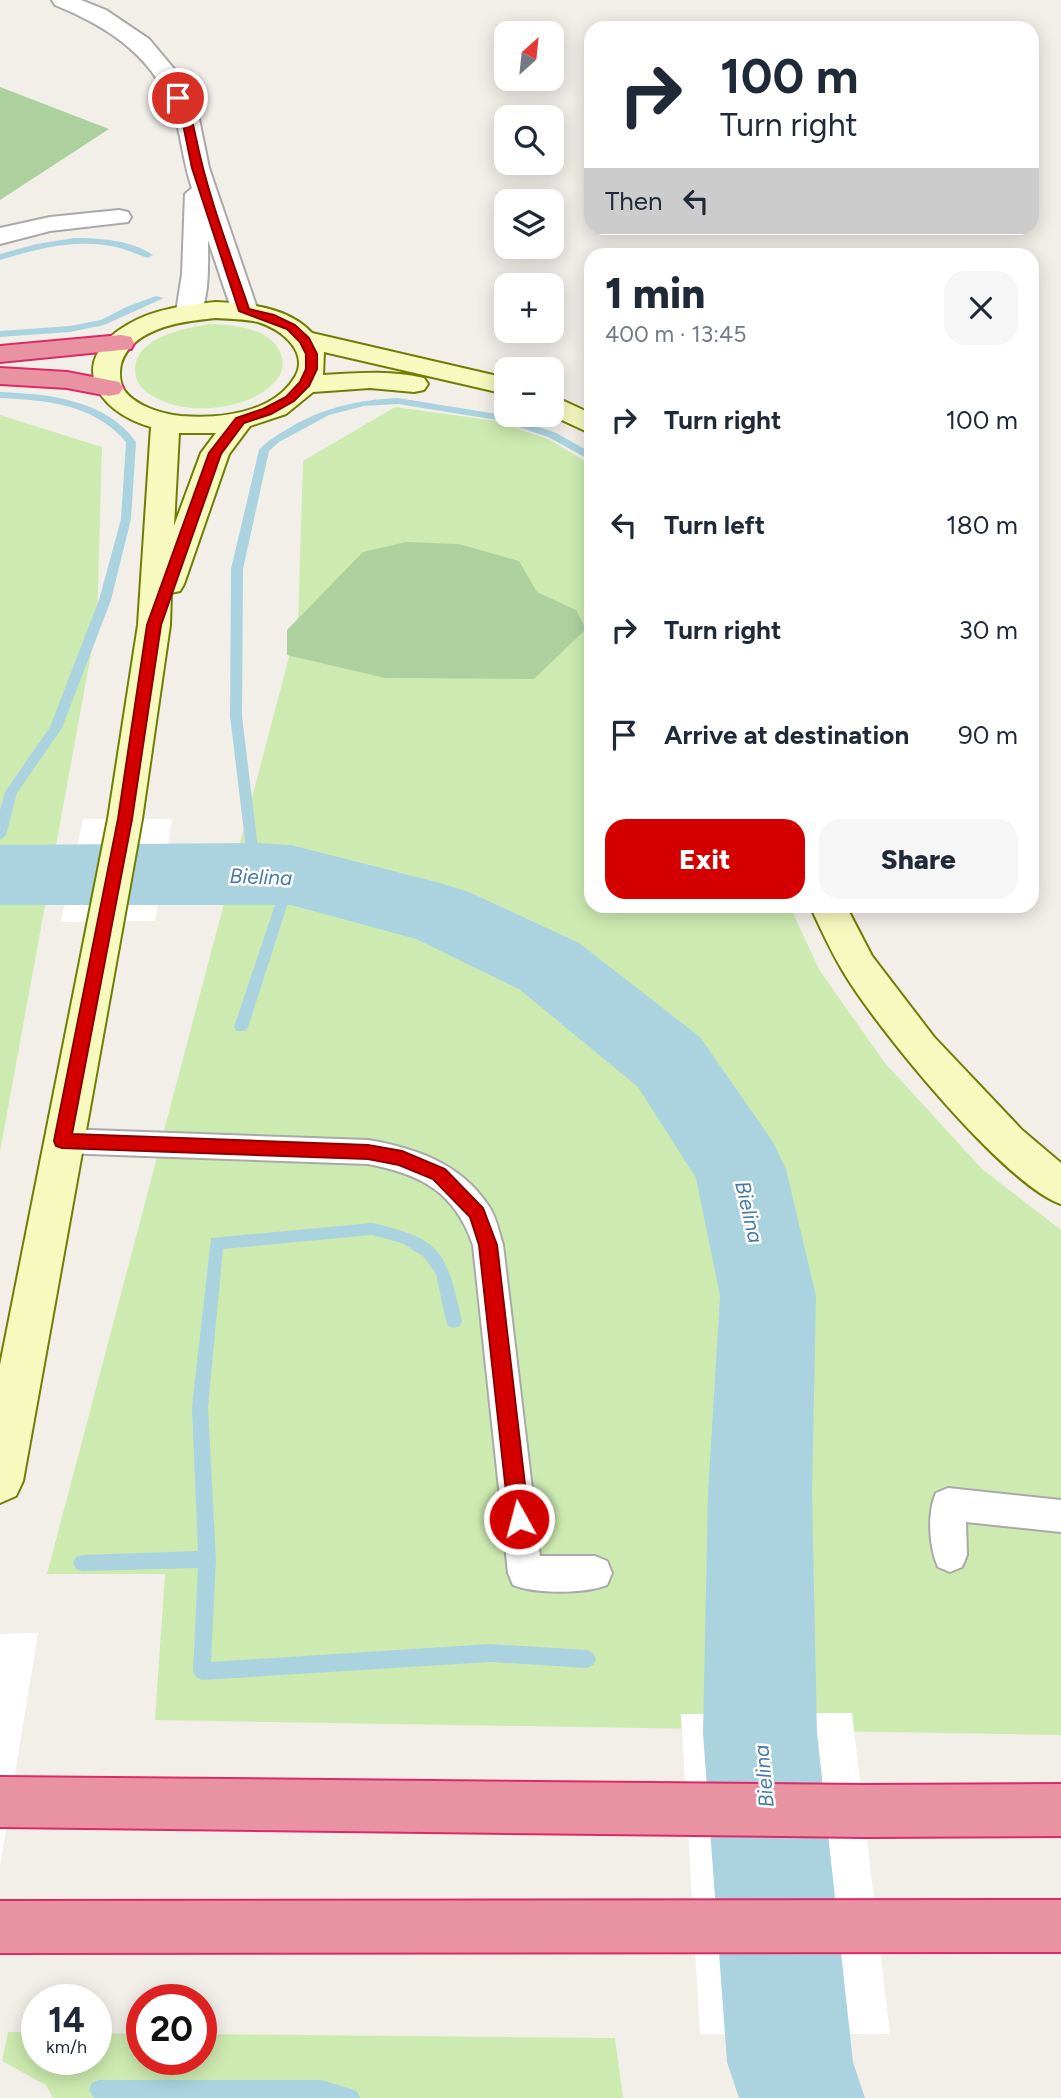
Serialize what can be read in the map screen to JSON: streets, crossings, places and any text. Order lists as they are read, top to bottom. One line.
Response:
{"water":["Bielina"],"north":"top right","page":{"map_buttons":["+","−"],"turn":["100 m","Turn right"],"then":"Then","heading":["1 min","400 m · 13:45"],"list":[{"name":"Turn right","value":"100 m"},{"name":"Turn left","value":"180 m"},{"name":"Turn right","value":"30 m"},{"name":"Arrive at destination","value":"90 m"}],"buttons":["Exit","Share"],"speed":"14 km/h","limit":"20"}}
